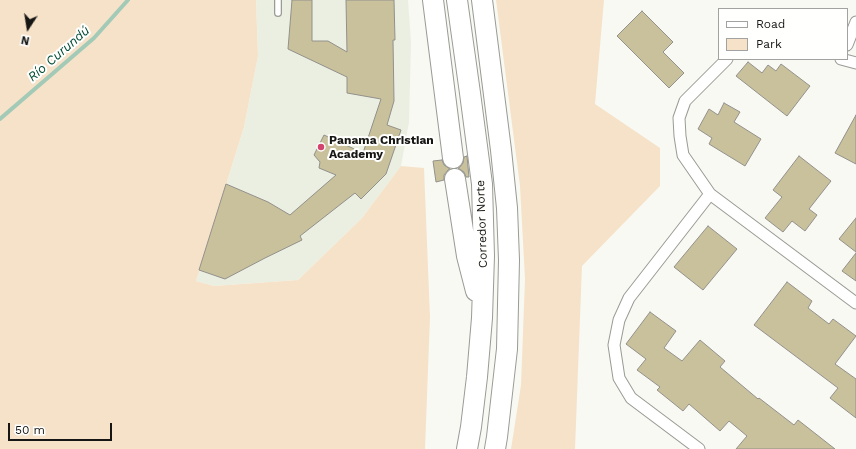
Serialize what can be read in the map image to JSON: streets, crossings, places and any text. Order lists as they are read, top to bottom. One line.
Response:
{"streets":{"highway":["Corredor Norte"]},"water":["Río Curundú"],"places":["Panama Christian Academy"],"legend":["Road","Park"],"scale_bar":"50 m","north":"bottom"}
